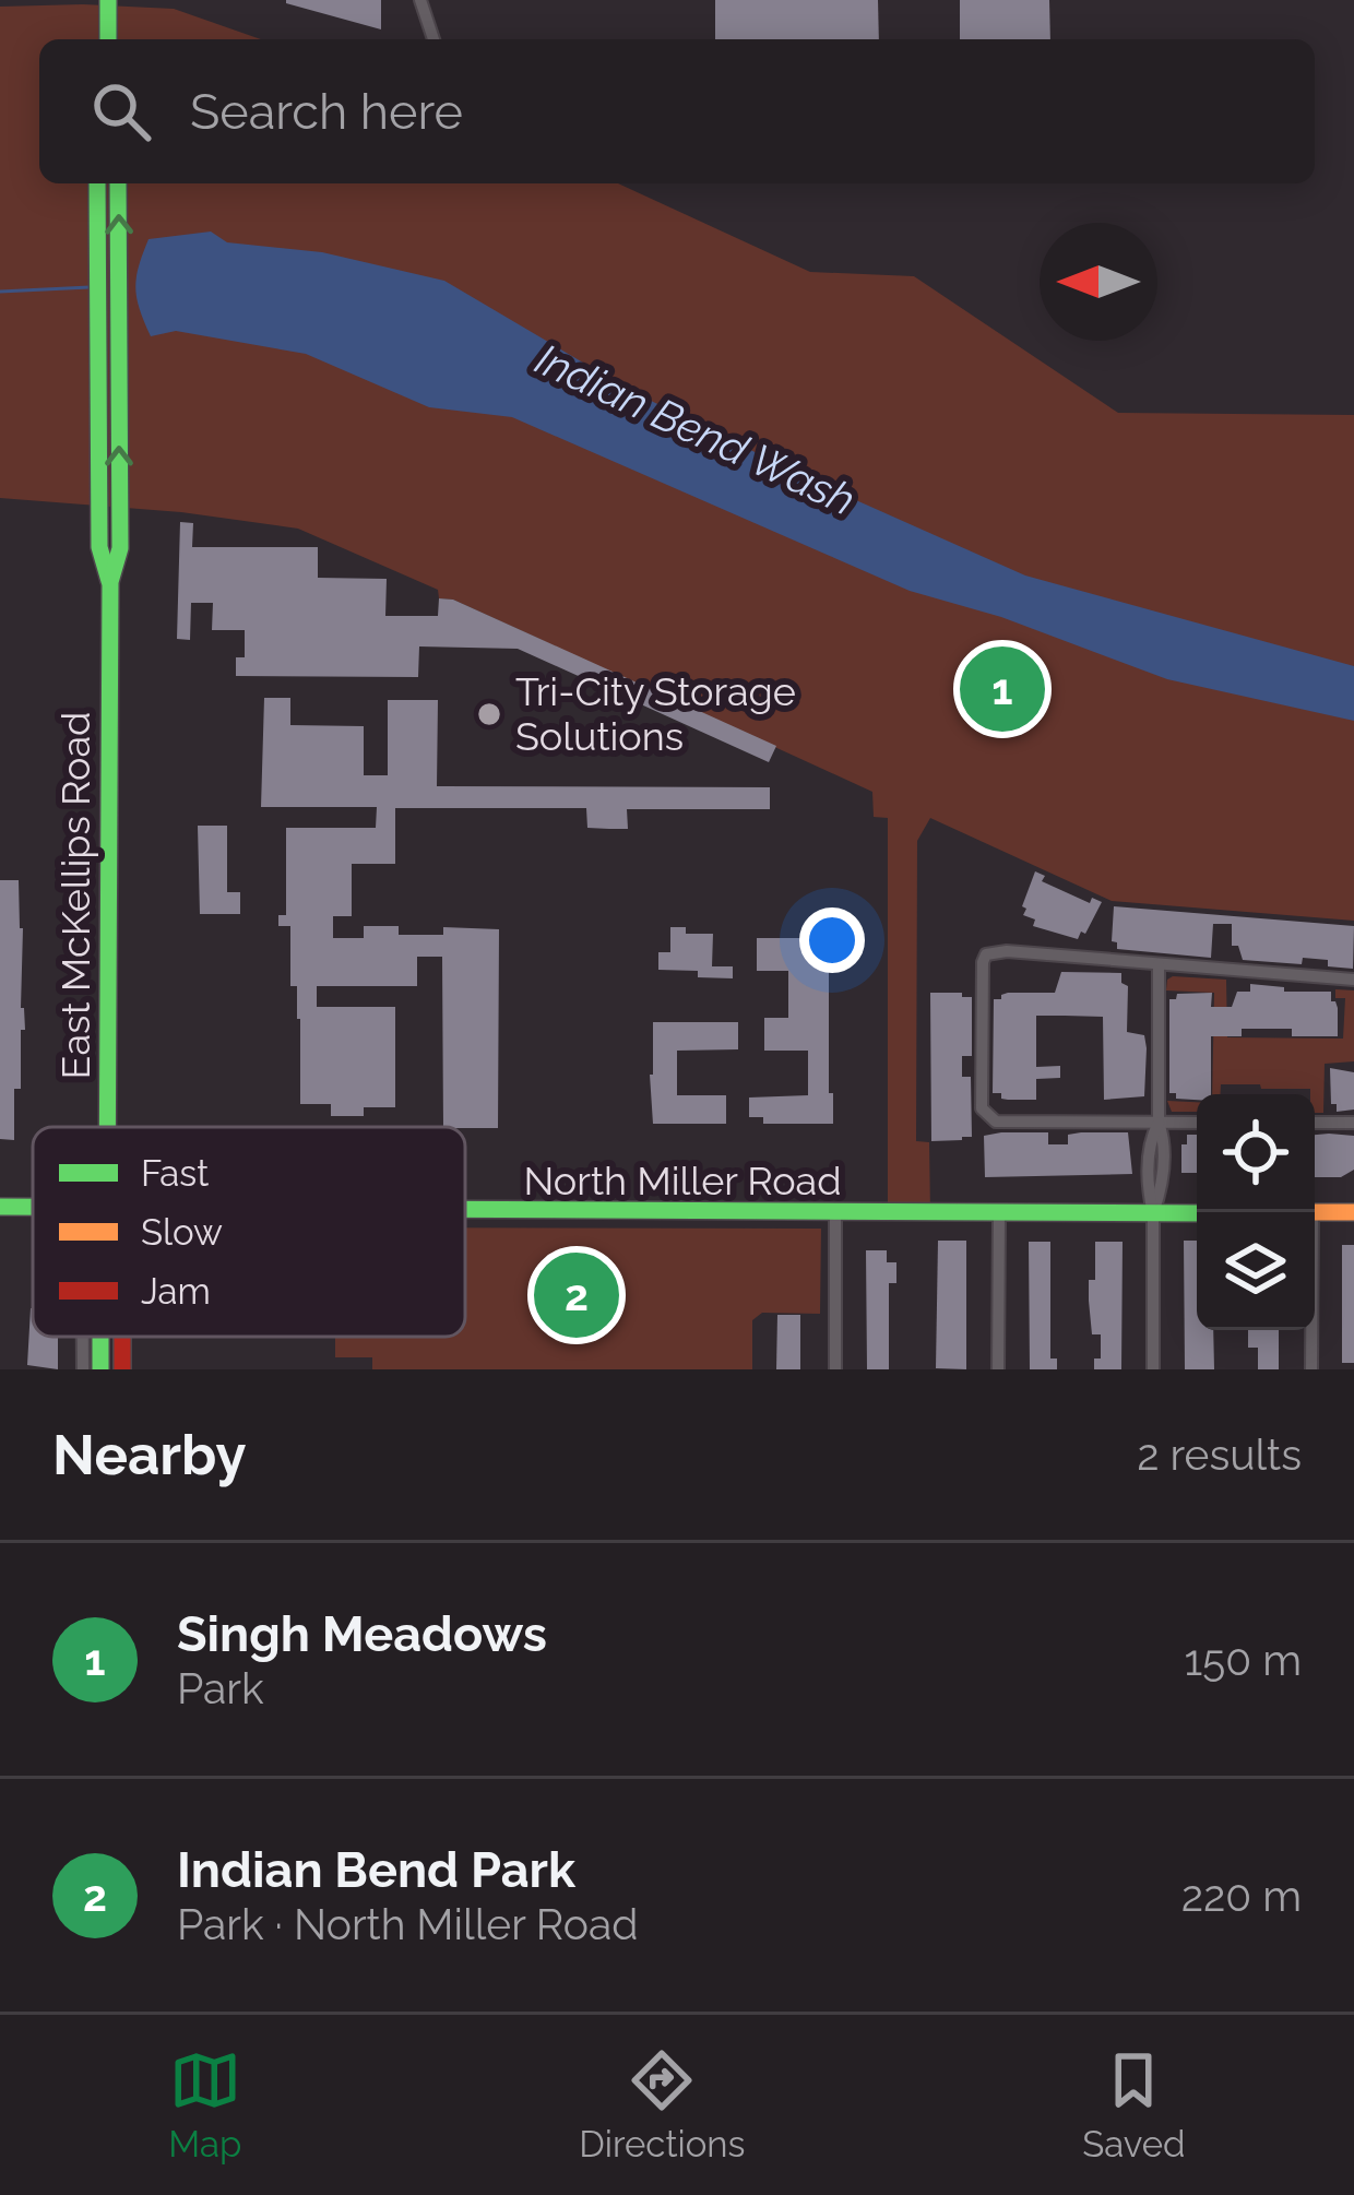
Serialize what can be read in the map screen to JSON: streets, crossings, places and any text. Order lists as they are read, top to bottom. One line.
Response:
{"streets":{"main road":["East McKellips Road","North Miller Road"]},"water":["Indian Bend Wash"],"places":["Tri-City Storage Solutions"],"legend":["Fast","Slow","Jam"],"north":"left","page":{"search":"Search here","pins":["1","2"],"heading":["Nearby","2 results"],"list":[{"mark":"1","name":"Singh Meadows","note":"Park","value":"150 m"},{"mark":"2","name":"Indian Bend Park","note":"Park · North Miller Road","value":"220 m"}],"nav":["Map","Directions","Saved"]}}
